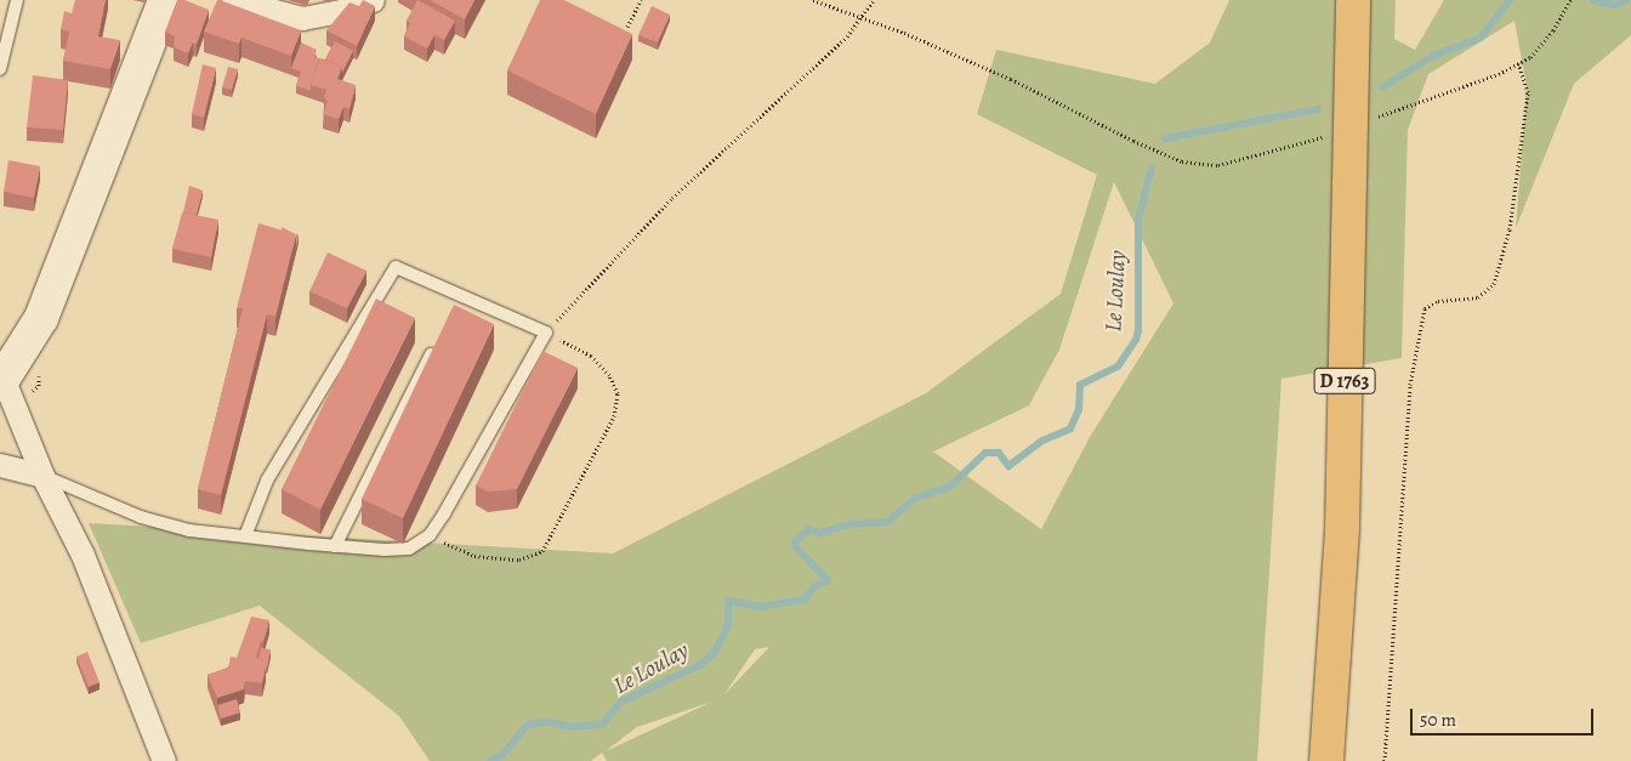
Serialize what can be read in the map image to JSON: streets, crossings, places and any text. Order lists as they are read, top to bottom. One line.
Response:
{"streets":{"main road":["D 1763"]},"water":["Le Loulay"],"scale_bar":"50 m"}
